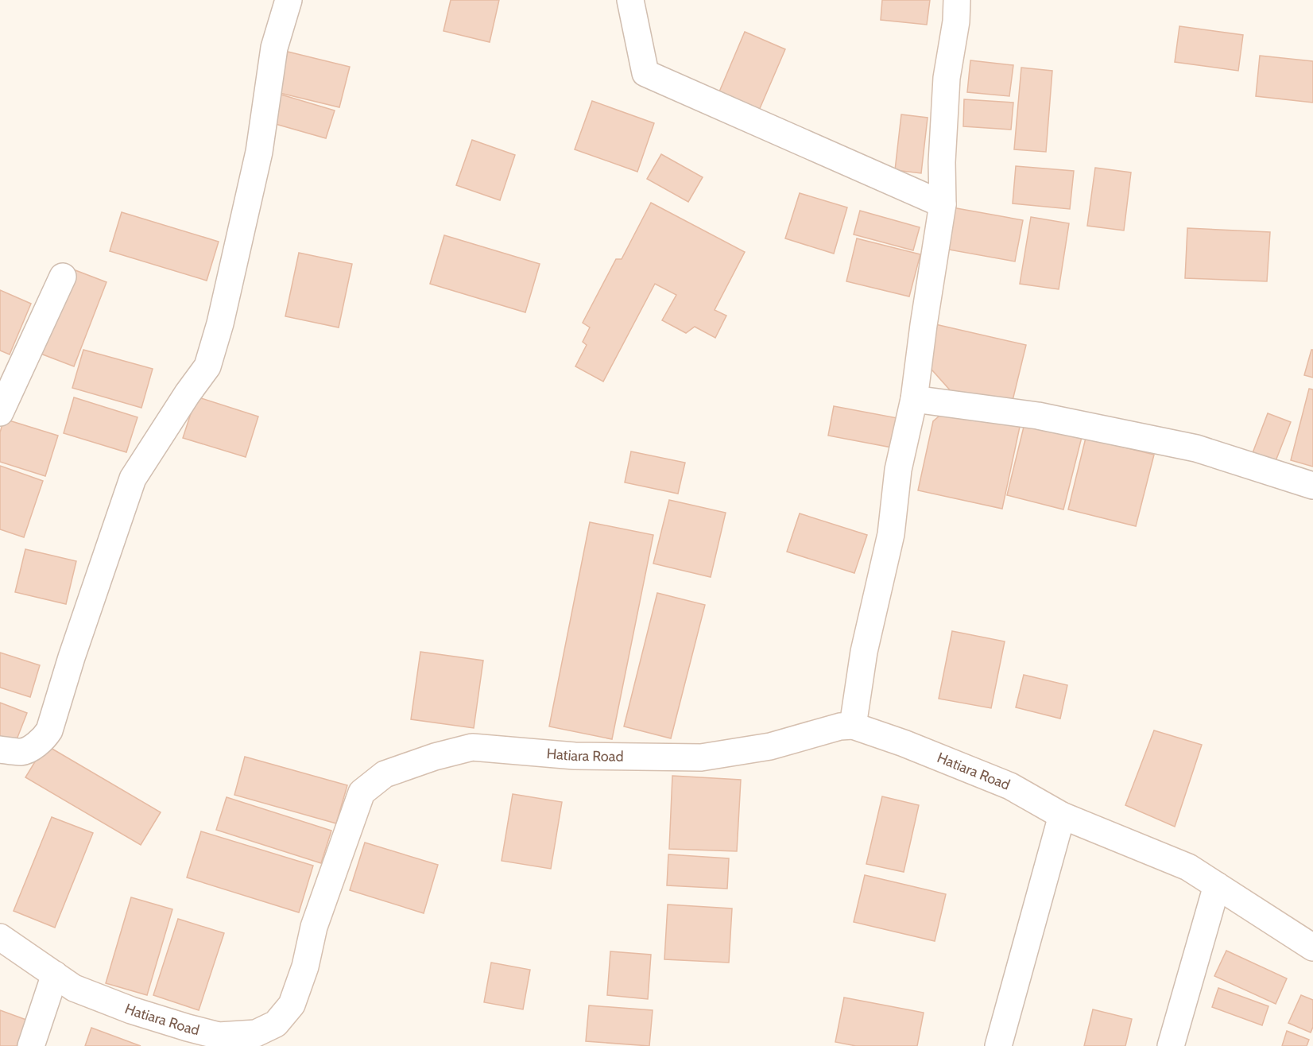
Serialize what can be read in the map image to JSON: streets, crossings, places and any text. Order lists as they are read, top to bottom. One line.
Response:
{"streets":{"street":["Hatiara Road"]}}
